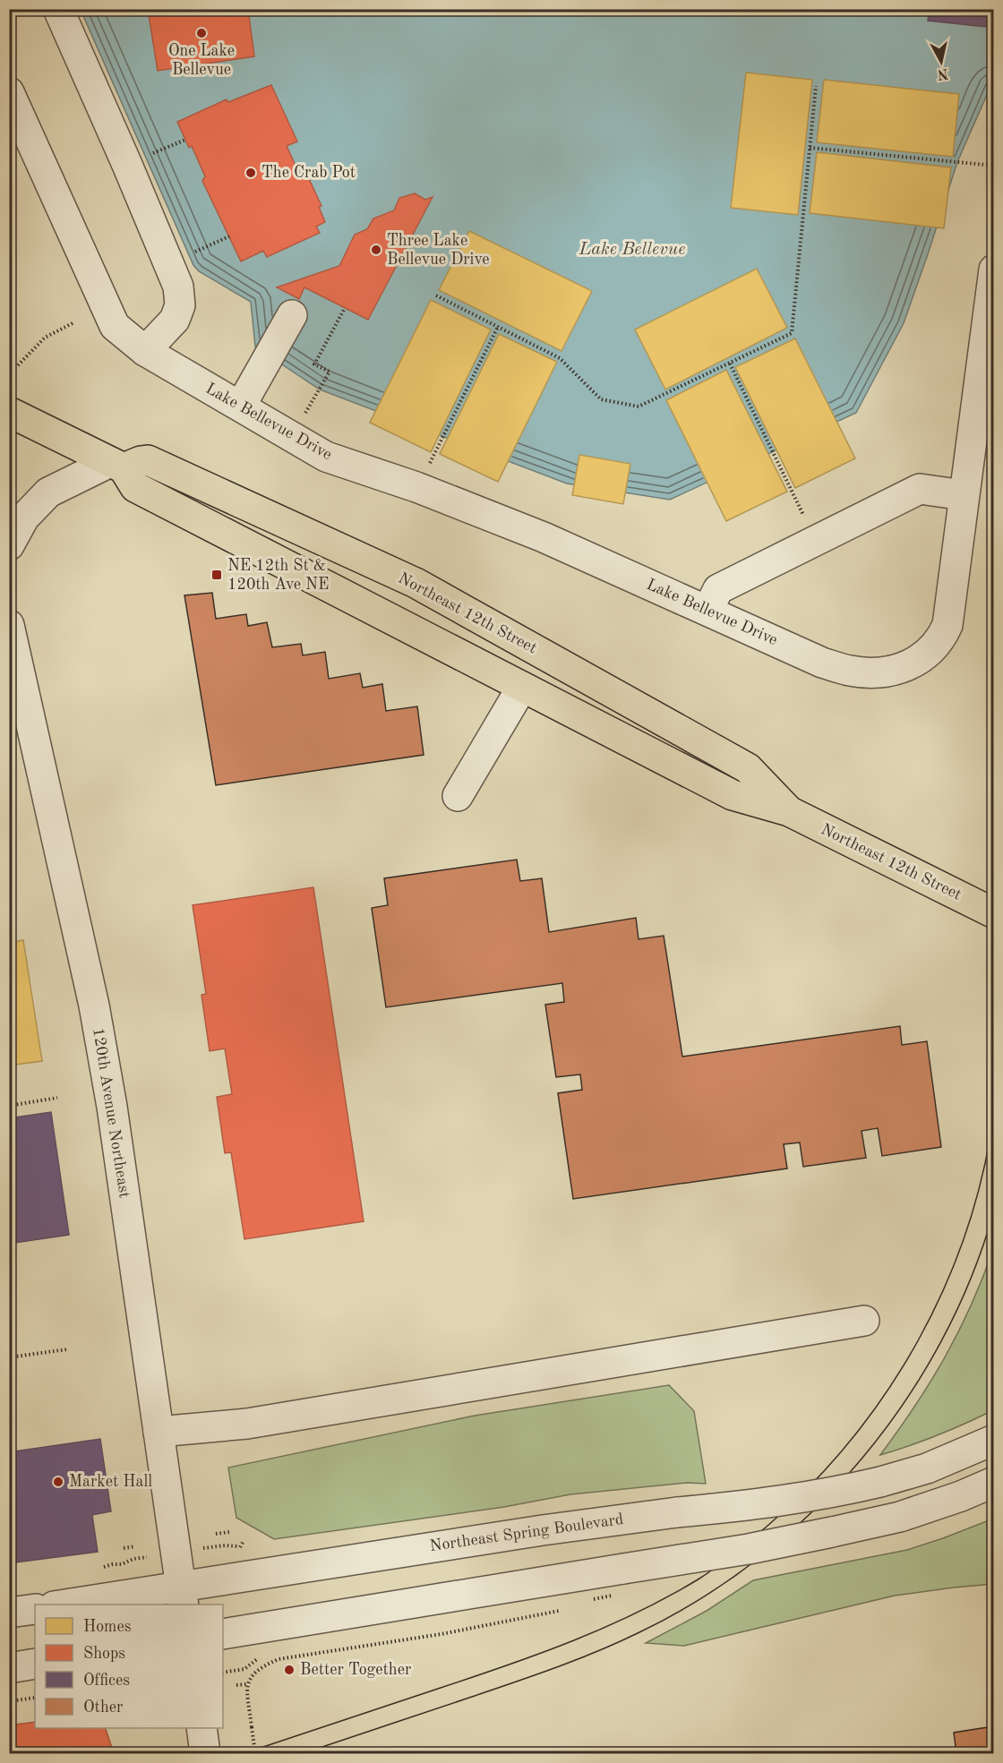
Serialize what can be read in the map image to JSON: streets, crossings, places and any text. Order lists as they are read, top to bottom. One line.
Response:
{"streets":{"main road":["Northeast 12th Street"],"street":["Lake Bellevue Drive","120th Avenue Northeast","Northeast Spring Boulevard"]},"crossings":[["120th Avenue Northeast","Northeast Spring Boulevard"]],"water":["Lake Bellevue"],"places":{"other":["One Lake Bellevue","The Crab Pot","Three Lake Bellevue Drive","Market Hall","Better Together"],"transit":["NE 12th St & 120th Ave NE"]},"legend":["Homes","Shops","Offices","Other"],"north":"bottom"}
